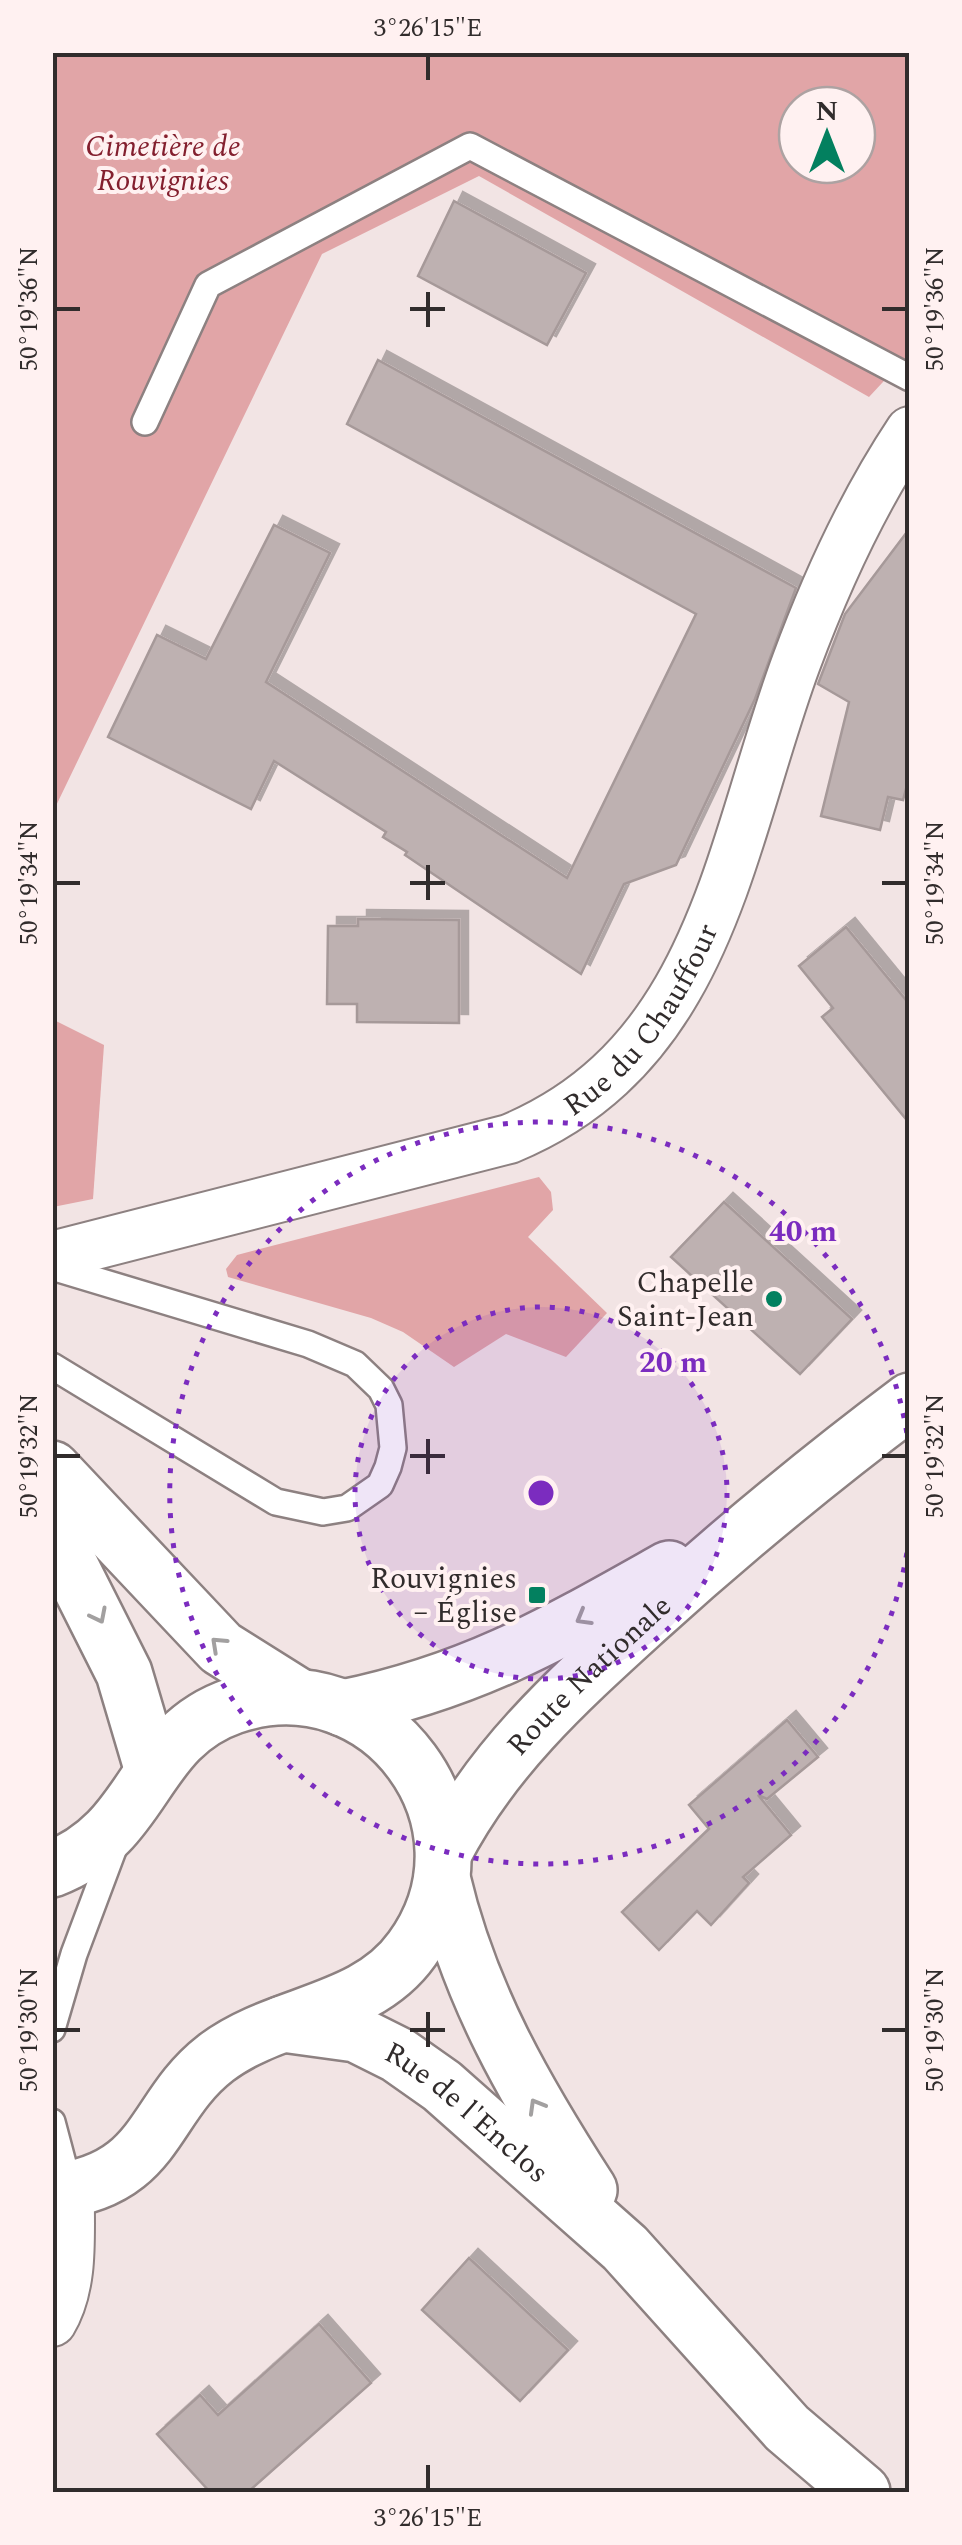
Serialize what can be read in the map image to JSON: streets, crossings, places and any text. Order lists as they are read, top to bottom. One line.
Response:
{"streets":{"main road":["Route Nationale","Rue de l'Enclos"],"street":["Rue du Chauffour"]},"crossings":[["Route Nationale","Rue de l'Enclos"]],"parks":["Cimetière de Rouvignies"],"places":{"other":["Chapelle Saint-Jean"],"transit":["Rouvignies – Église"]},"north":"top","coordinates":["3°26'15\"E","50°19'36\"N","50°19'34\"N","50°19'32\"N","50°19'30\"N"],"rings":["40 m","20 m"]}
